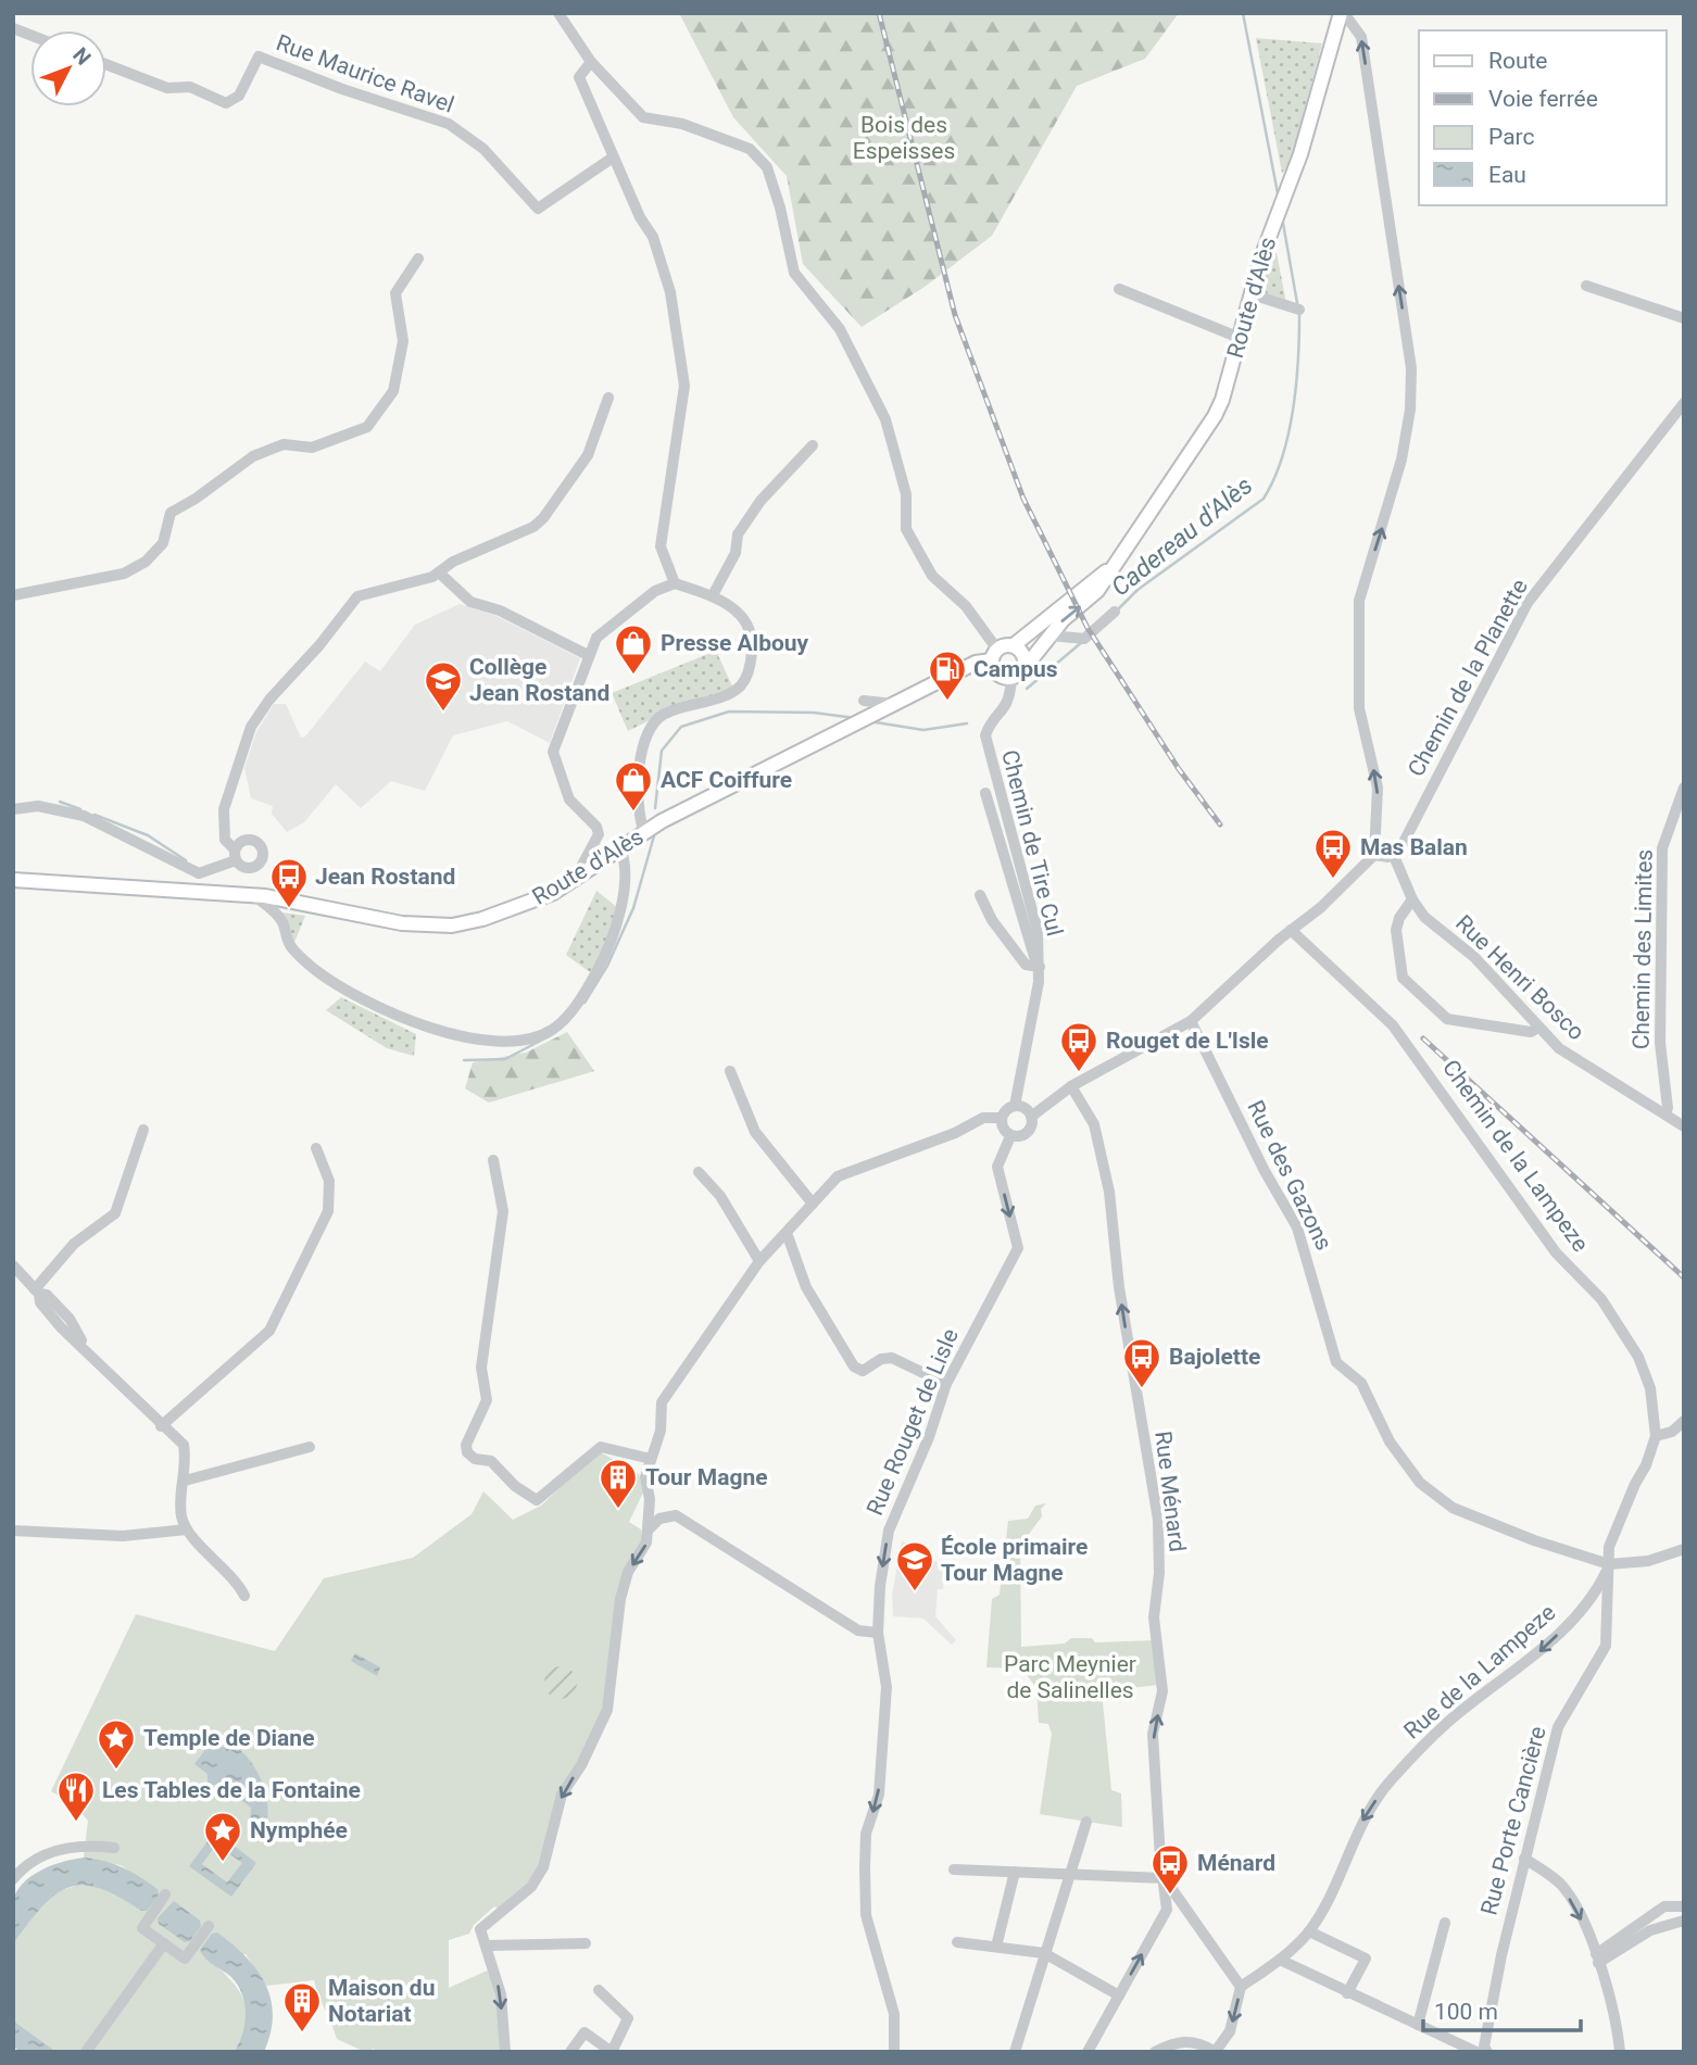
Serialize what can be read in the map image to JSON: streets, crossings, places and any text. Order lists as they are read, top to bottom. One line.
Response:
{"streets":{"main road":["Route d'Alès"],"street":["Rue Maurice Ravel","Chemin de la Planette","Chemin de Tire Cul","Chemin des Limites","Rue Henri Bosco","Chemin de la Lampeze","Rue des Gazons","Rue Rouget de Lisle","Rue Ménard","Rue de la Lampeze","Rue Porte Cancière"]},"crossings":[["Route d'Alès","Chemin de Tire Cul"],["Chemin de la Planette","Rue Henri Bosco"],["Chemin de Tire Cul","Rue Rouget de Lisle"],["Chemin des Limites","Rue Henri Bosco"],["Rue des Gazons","Rue de la Lampeze"],["Rue des Gazons","Rue Porte Cancière"],["Rue de la Lampeze","Rue Porte Cancière"]],"one_way":["Rue Rouget de Lisle","Rue Ménard","Rue de la Lampeze"],"water":["Cadereau d'Alès"],"parks":["Bois des Espeisses","Parc Meynier de Salinelles"],"places":{"shop":["Presse Albouy","ACF Coiffure"],"fuel station":["Campus"],"school or university":["Collège Jean Rostand","École primaire Tour Magne"],"bus stop":["Mas Balan","Jean Rostand","Rouget de L'Isle","Bajolette","Ménard"],"building":["Tour Magne","Maison du Notariat"],"place":["Temple de Diane","Nymphée"],"restaurant":["Les Tables de la Fontaine"]},"legend":["Route","Voie ferrée","Parc","Eau"],"scale_bar":"100 m","north":"top right"}
